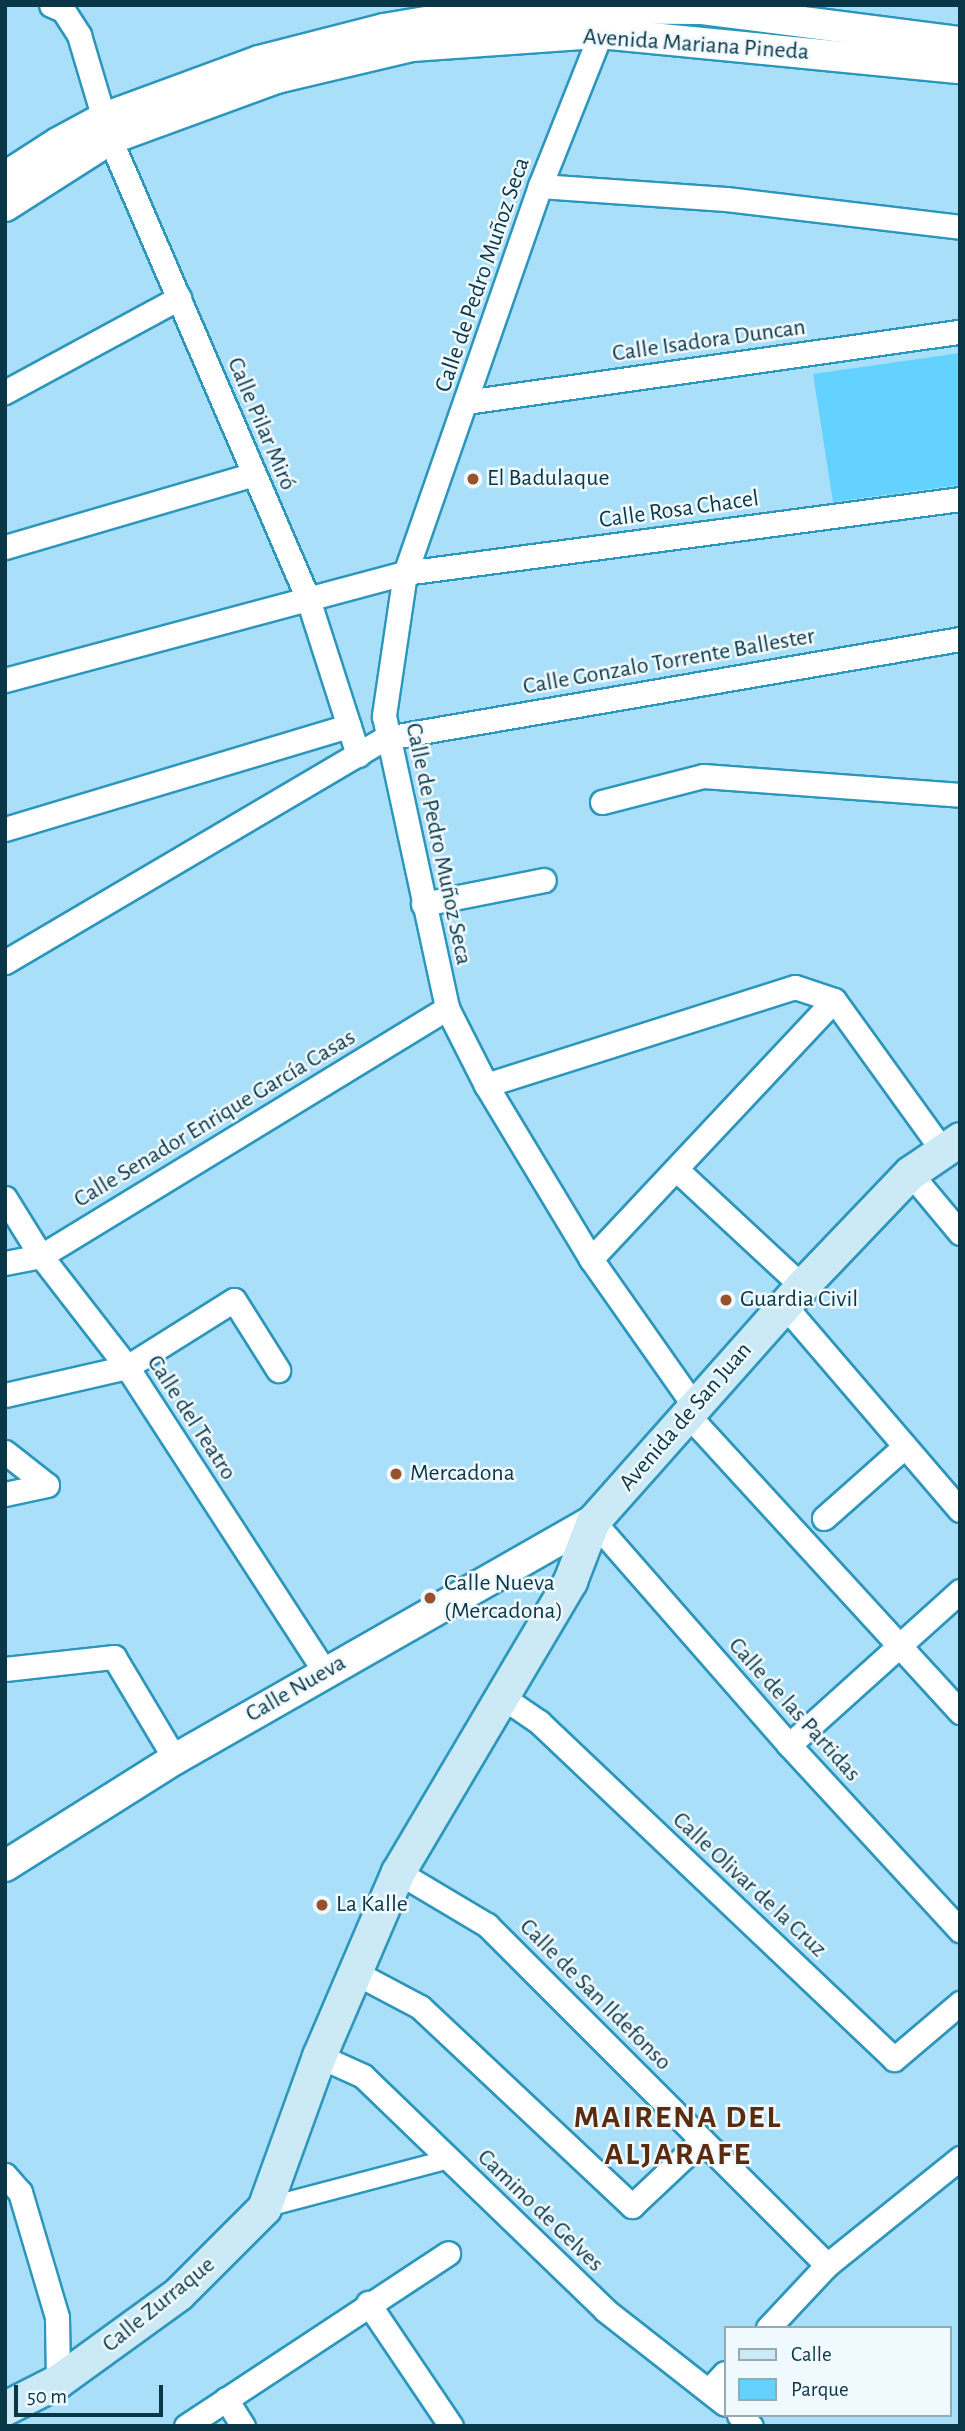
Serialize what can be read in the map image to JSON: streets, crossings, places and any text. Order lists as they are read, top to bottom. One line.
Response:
{"streets":{"main road":["Avenida de San Juan","Calle Zurraque"],"street":["Avenida Mariana Pineda","Calle de Pedro Muñoz Seca","Calle Isadora Duncan","Calle Pilar Miró","Calle Rosa Chacel","Calle Gonzalo Torrente Ballester","Calle Senador Enrique García Casas","Calle del Teatro","Calle Nueva","Calle de las Partidas","Calle Olivar de la Cruz","Calle de San Ildefonso","Camino de Gelves"]},"crossings":[["Avenida Mariana Pineda","Calle de Pedro Muñoz Seca"],["Avenida Mariana Pineda","Calle Pilar Miró"],["Calle de Pedro Muñoz Seca","Calle Isadora Duncan"],["Calle de Pedro Muñoz Seca","Calle Rosa Chacel"],["Calle de Pedro Muñoz Seca","Calle Gonzalo Torrente Ballester"],["Calle de Pedro Muñoz Seca","Calle Senador Enrique García Casas"],["Calle de Pedro Muñoz Seca","Avenida de San Juan"],["Calle Pilar Miró","Calle Rosa Chacel"],["Calle Senador Enrique García Casas","Calle del Teatro"],["Avenida de San Juan","Calle Nueva"],["Avenida de San Juan","Calle de las Partidas"],["Calle del Teatro","Calle Nueva"],["Calle Nueva","Calle de las Partidas"]],"districts":["MAIRENA DEL ALJARAFE"],"places":["El Badulaque","Guardia Civil","Mercadona","Calle Nueva (Mercadona)","La Kalle"],"legend":["Calle","Parque"],"scale_bar":"50 m"}
